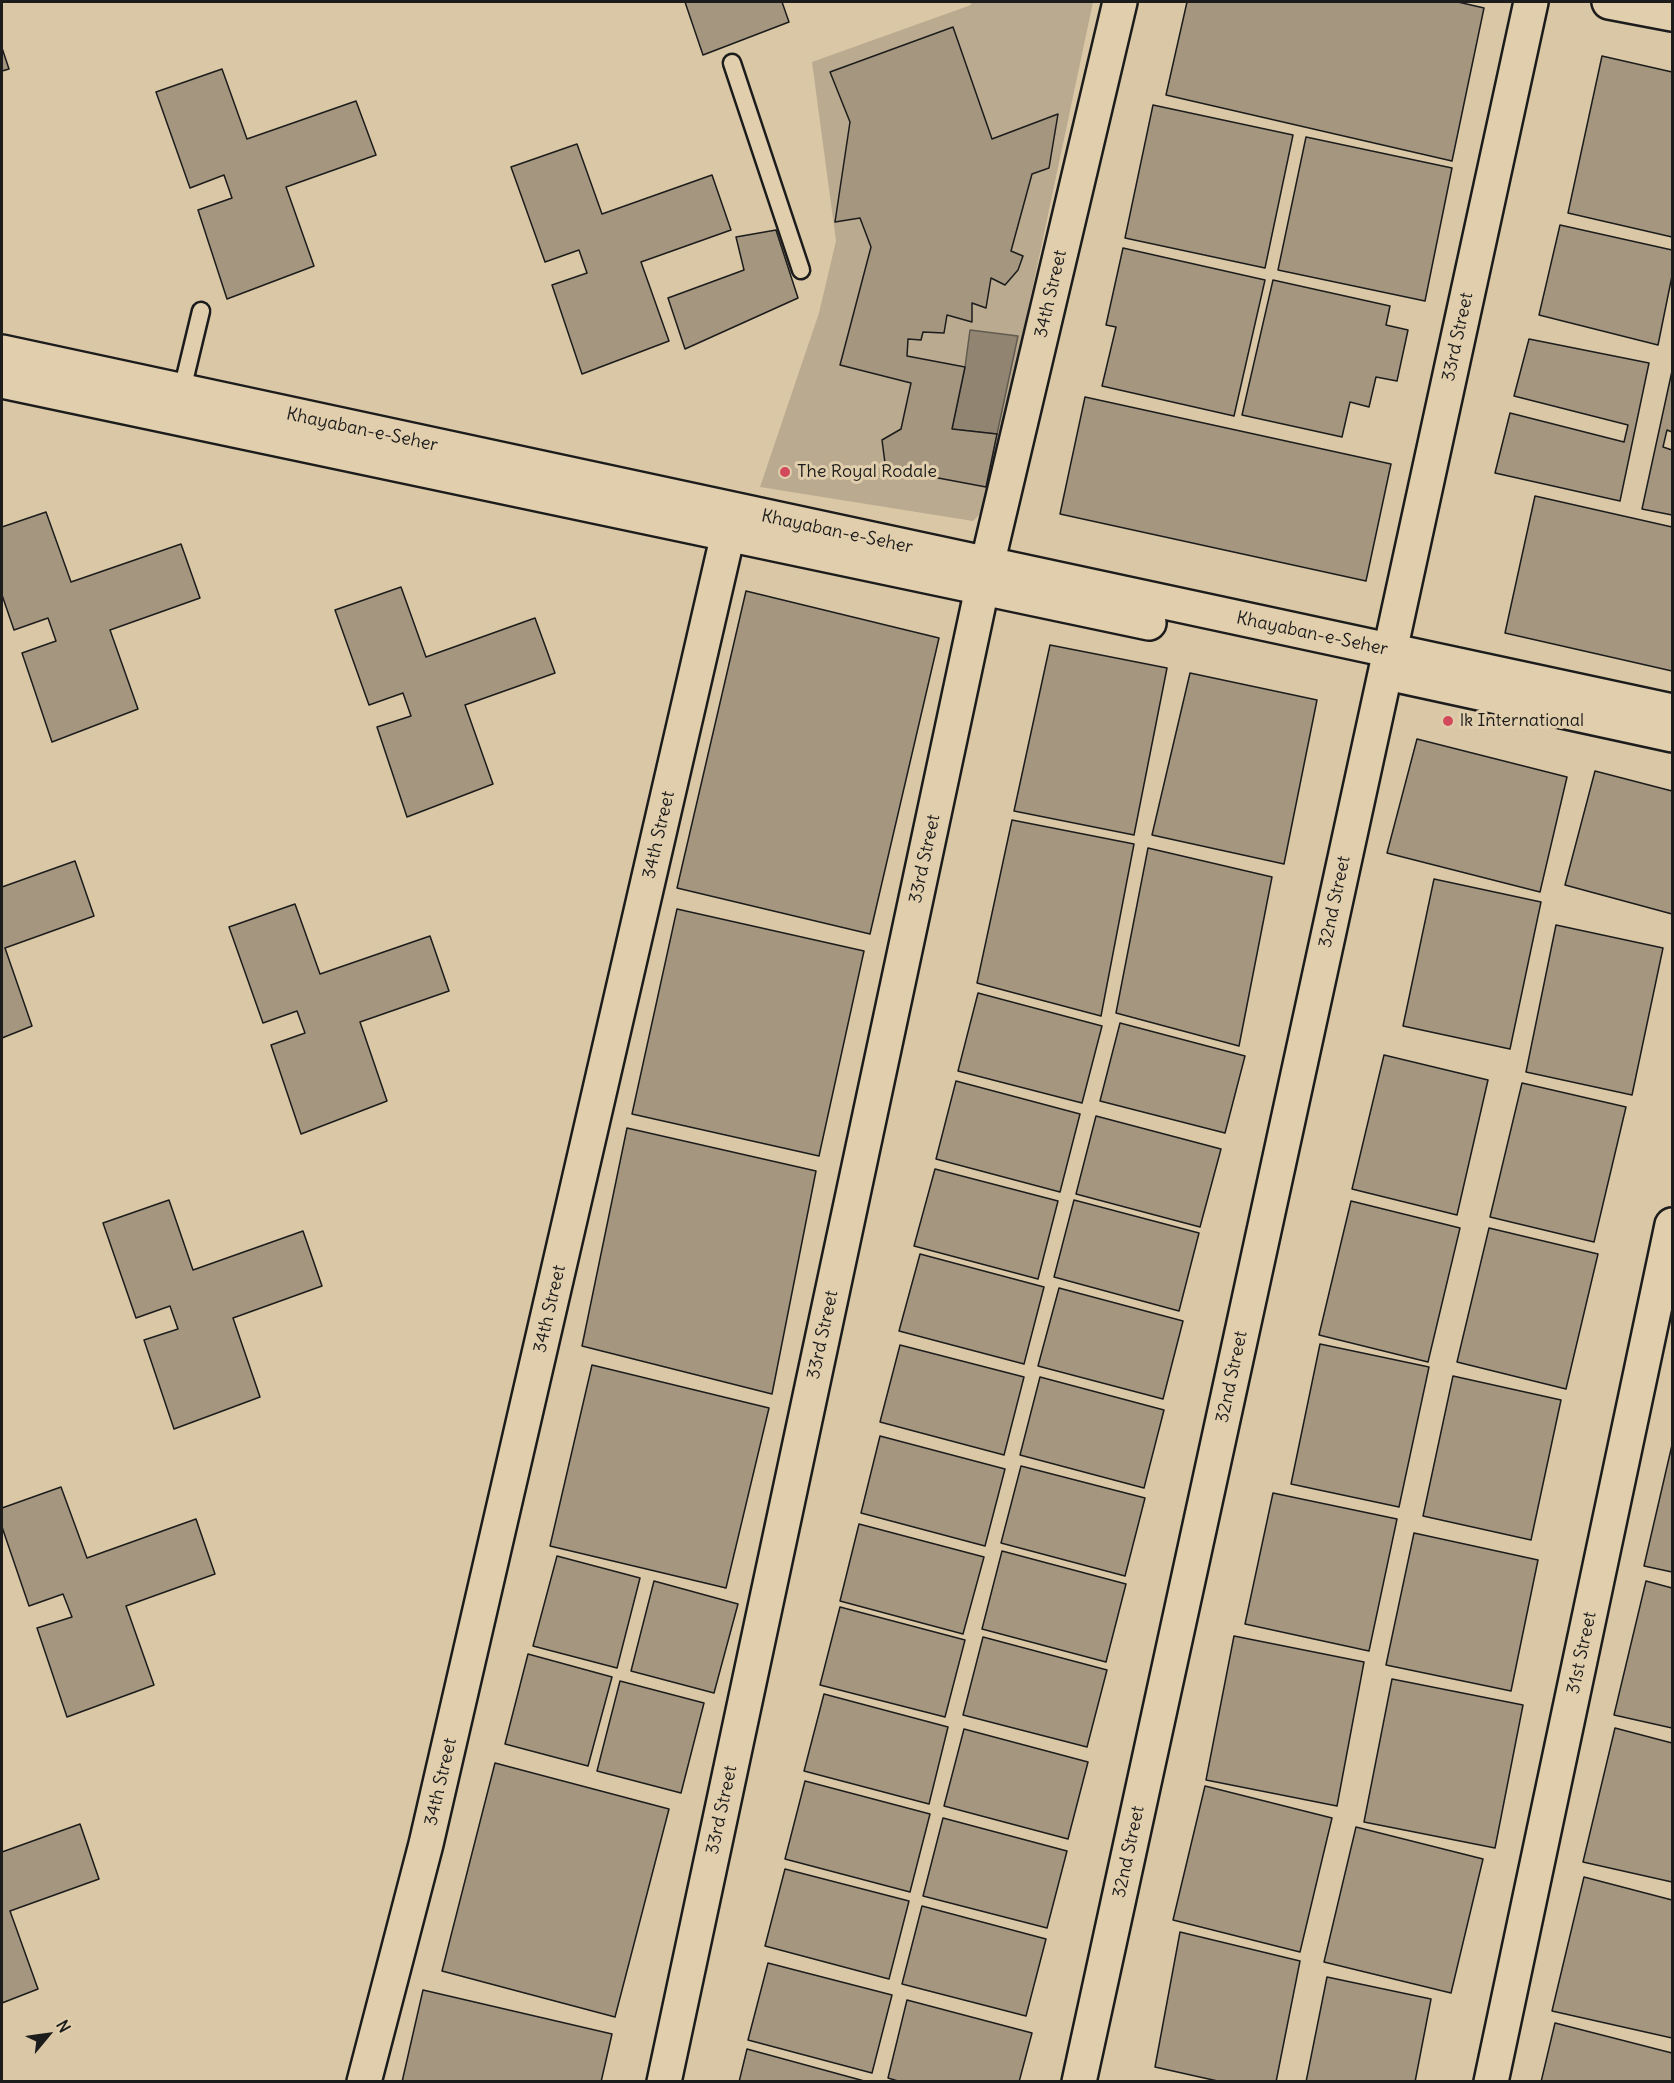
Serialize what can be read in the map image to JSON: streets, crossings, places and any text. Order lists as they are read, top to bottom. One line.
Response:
{"streets":{"street":["34th Street","33rd Street","Khayaban-e-Seher","32nd Street","31st Street"]},"crossings":[["34th Street","33rd Street"],["34th Street","Khayaban-e-Seher"],["33rd Street","Khayaban-e-Seher"],["33rd Street","32nd Street"],["Khayaban-e-Seher","32nd Street"]],"places":["The Royal Rodale","lk International"],"north":"top right"}
